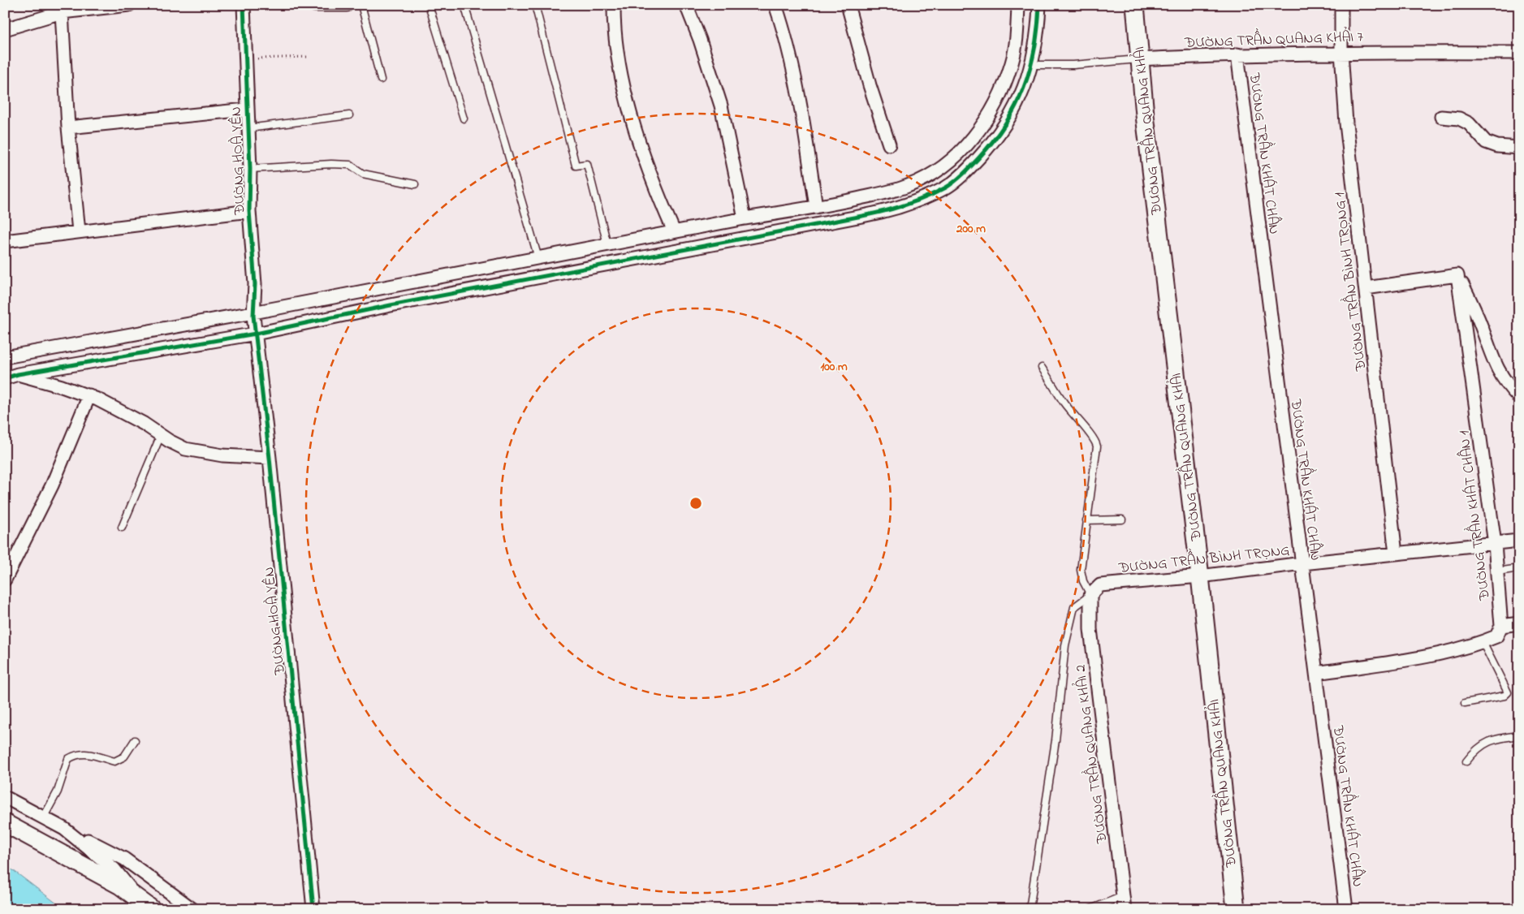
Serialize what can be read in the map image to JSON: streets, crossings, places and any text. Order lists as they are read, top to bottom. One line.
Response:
{"streets":{"main road":["ĐƯỜNG TRẦN QUANG KHẢI"],"street":["ĐƯỜNG TRẦN QUANG KHẢI 7","ĐƯỜNG TRẦN KHÁT CHÂN","ĐƯỜNG HOÀ YÊN","ĐƯỜNG TRẦN BÌNH TRỌNG 1","ĐƯỜNG TRẦN KHÁT CHÂN 1","ĐƯỜNG TRẦN BÌNH TRỌNG","ĐƯỜNG TRẦN QUANG KHẢI 2"]},"crossings":[["ĐƯỜNG TRẦN QUANG KHẢI 7","ĐƯỜNG TRẦN QUANG KHẢI"],["ĐƯỜNG TRẦN QUANG KHẢI 7","ĐƯỜNG TRẦN KHÁT CHÂN"],["ĐƯỜNG TRẦN QUANG KHẢI 7","ĐƯỜNG TRẦN BÌNH TRỌNG 1"],["ĐƯỜNG TRẦN QUANG KHẢI","ĐƯỜNG TRẦN BÌNH TRỌNG"],["ĐƯỜNG TRẦN KHÁT CHÂN","ĐƯỜNG TRẦN BÌNH TRỌNG"],["ĐƯỜNG TRẦN BÌNH TRỌNG 1","ĐƯỜNG TRẦN BÌNH TRỌNG"],["ĐƯỜNG TRẦN KHÁT CHÂN 1","ĐƯỜNG TRẦN BÌNH TRỌNG"],["ĐƯỜNG TRẦN BÌNH TRỌNG","ĐƯỜNG TRẦN QUANG KHẢI 2"]],"rings":["200 m","100 m"]}
